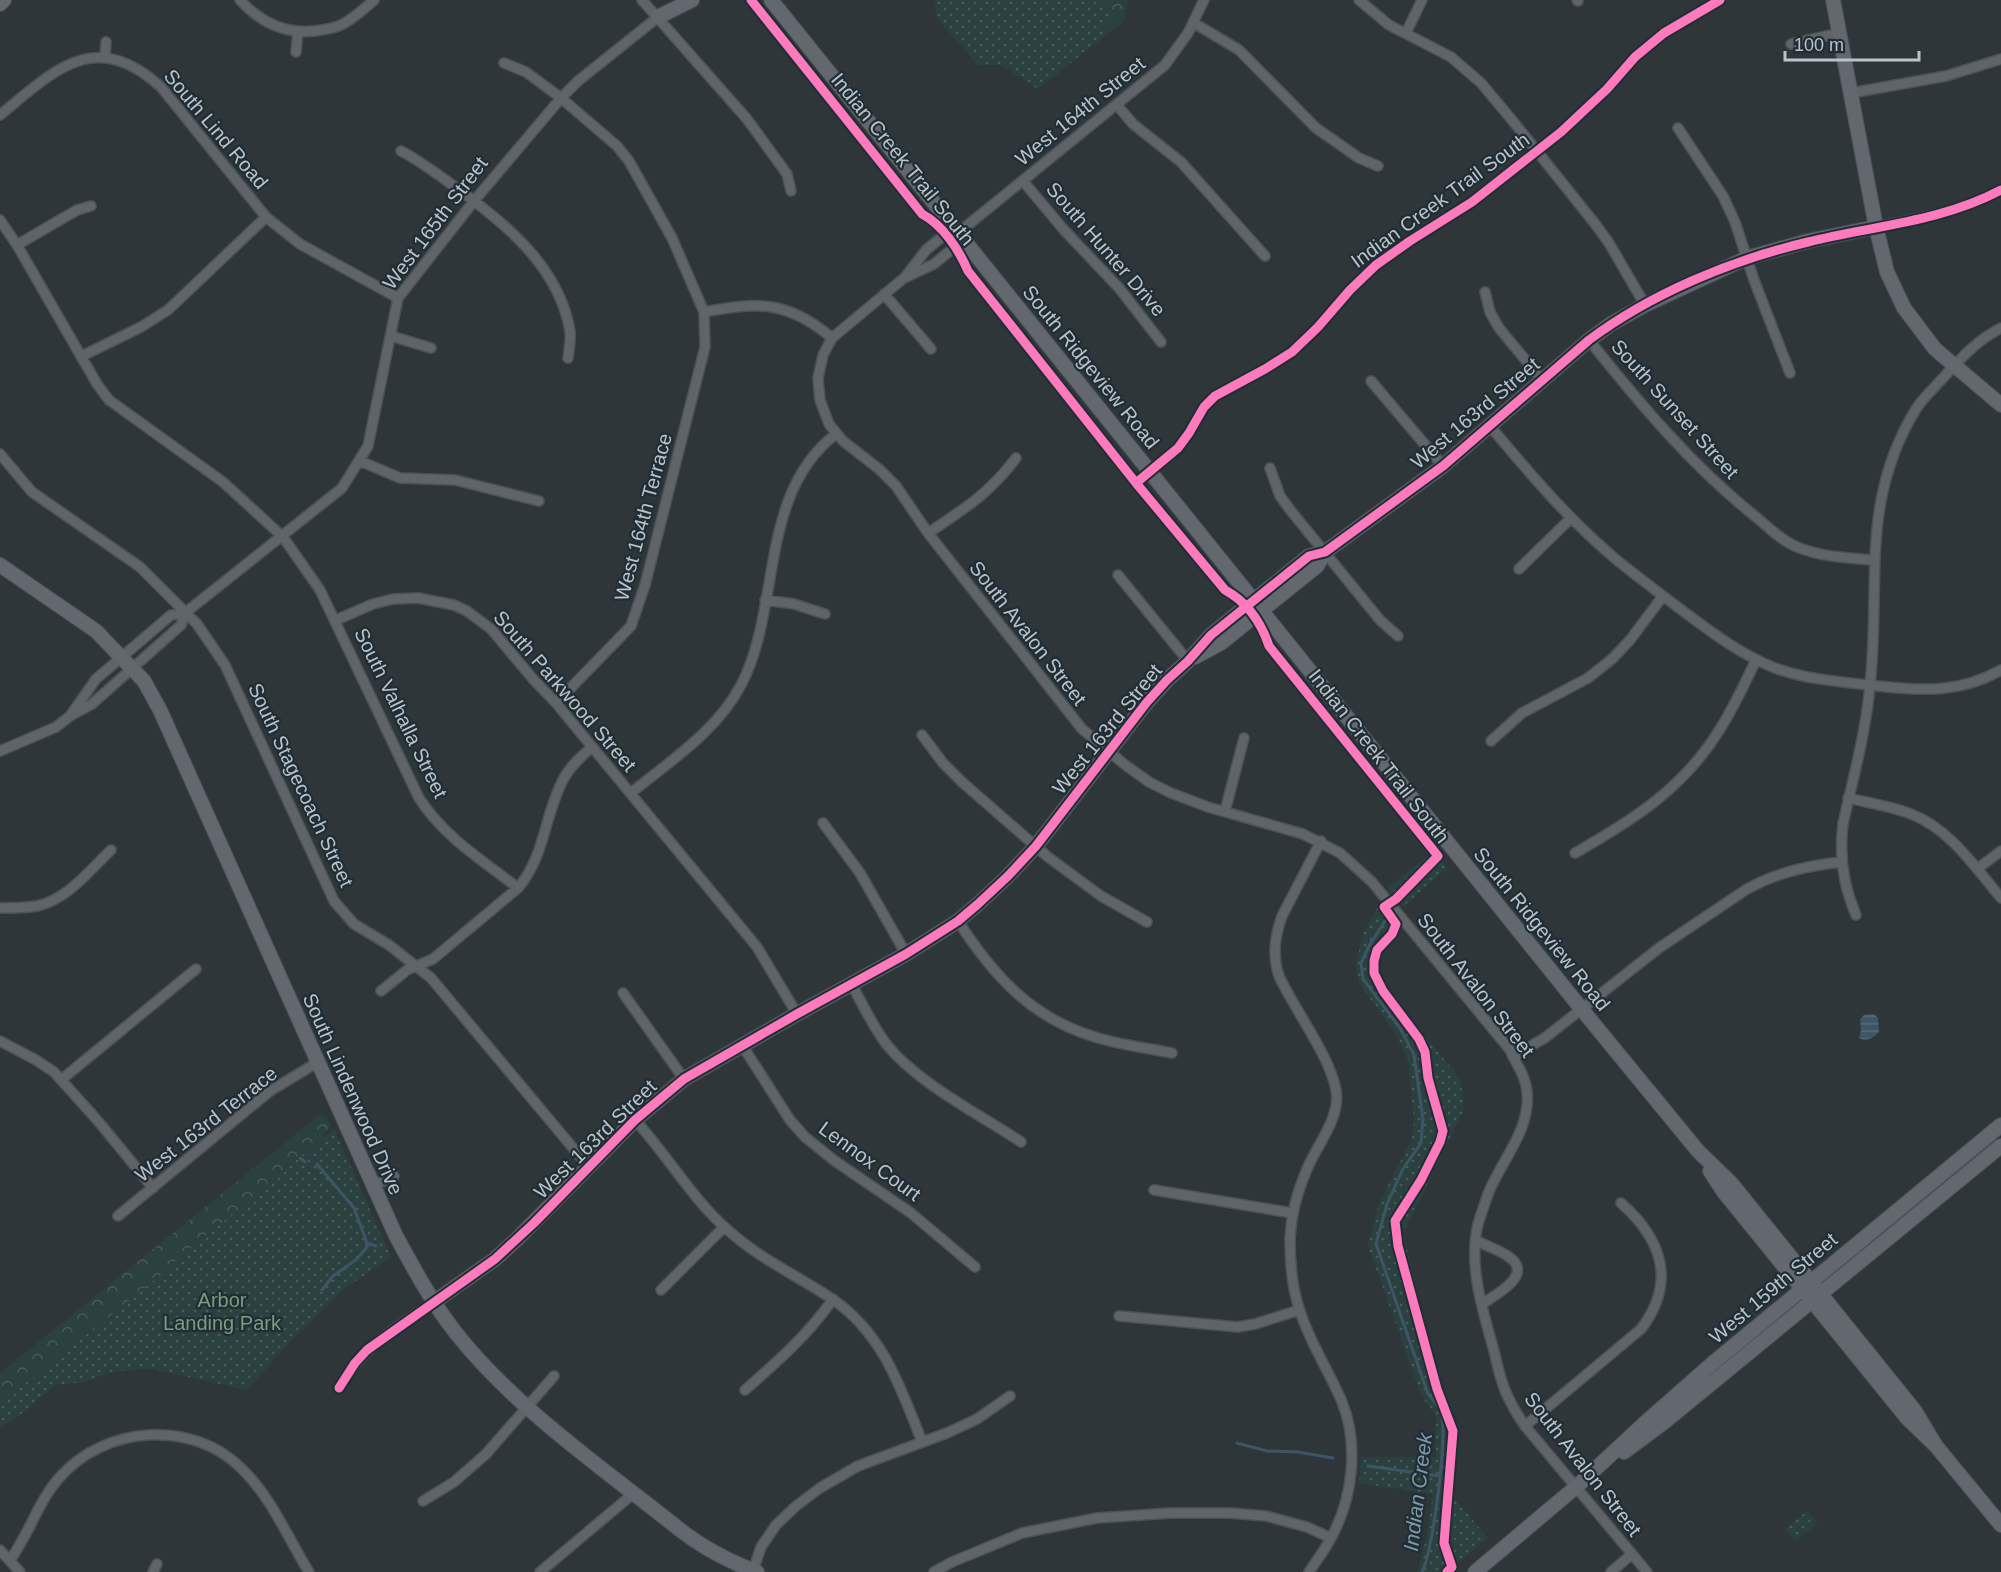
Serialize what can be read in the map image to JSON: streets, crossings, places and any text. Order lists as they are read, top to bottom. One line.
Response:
{"streets":{"street":["West 164th Street","South Lind Road","West 165th Street","South Hunter Drive","South Ridgeview Road","South Sunset Street","West 163rd Street","West 164th Terrace","South Avalon Street","South Parkwood Street","South Valhalla Street","South Stagecoach Street","South Lindenwood Drive","West 163rd Terrace","Lennox Court","West 159th Street"],"cycle path":["Indian Creek Trail South"]},"crossings":[["West 164th Street","South Hunter Drive"],["West 164th Street","South Ridgeview Road"],["West 164th Street","South Avalon Street"],["South Lind Road","West 165th Street"],["West 165th Street","South Stagecoach Street"],["West 165th Street","South Lindenwood Drive"],["South Ridgeview Road","West 163rd Street"],["South Ridgeview Road","West 159th Street"],["South Sunset Street","West 163rd Street"],["West 163rd Street","South Avalon Street"],["West 163rd Street","South Parkwood Street"],["West 163rd Street","South Stagecoach Street"],["West 163rd Street","South Lindenwood Drive"],["West 163rd Street","Lennox Court"],["West 164th Terrace","South Parkwood Street"],["South Avalon Street","West 159th Street"],["South Parkwood Street","South Valhalla Street"],["South Lindenwood Drive","West 163rd Terrace"]],"water":["Indian Creek"],"parks":["Arbor Landing Park"],"scale_bar":"100 m"}
